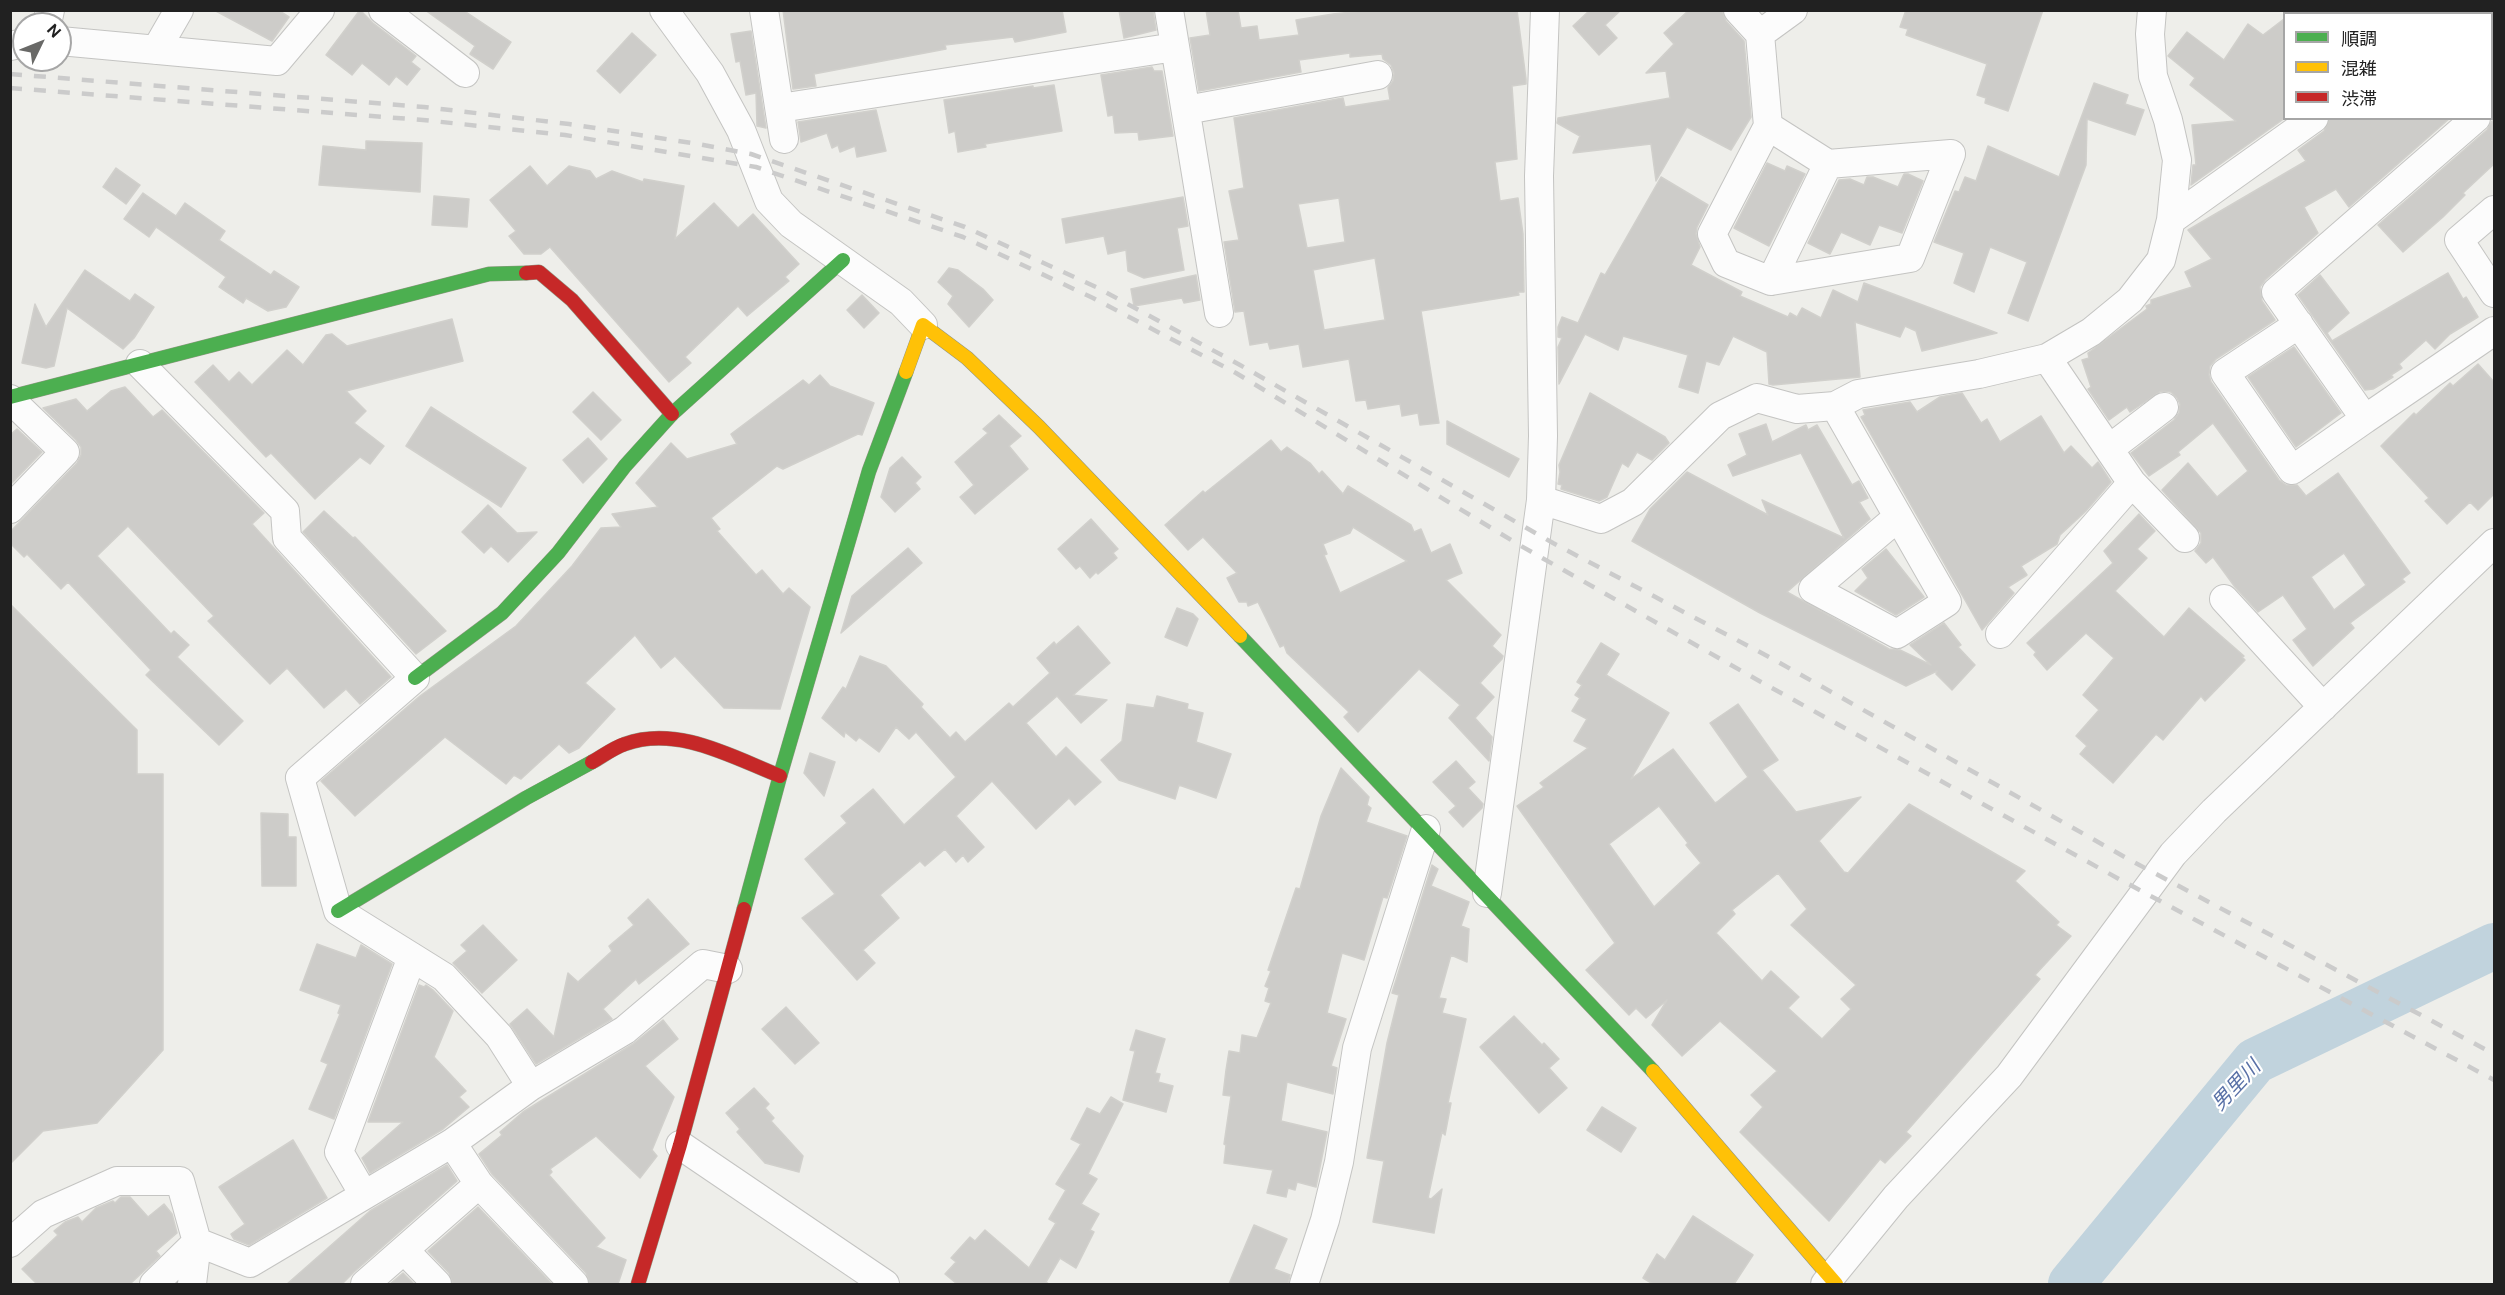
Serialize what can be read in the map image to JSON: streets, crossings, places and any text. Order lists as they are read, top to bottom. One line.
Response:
{"water":["男里川"],"legend":["順調","混雑","渋滞"],"north":"top right"}
